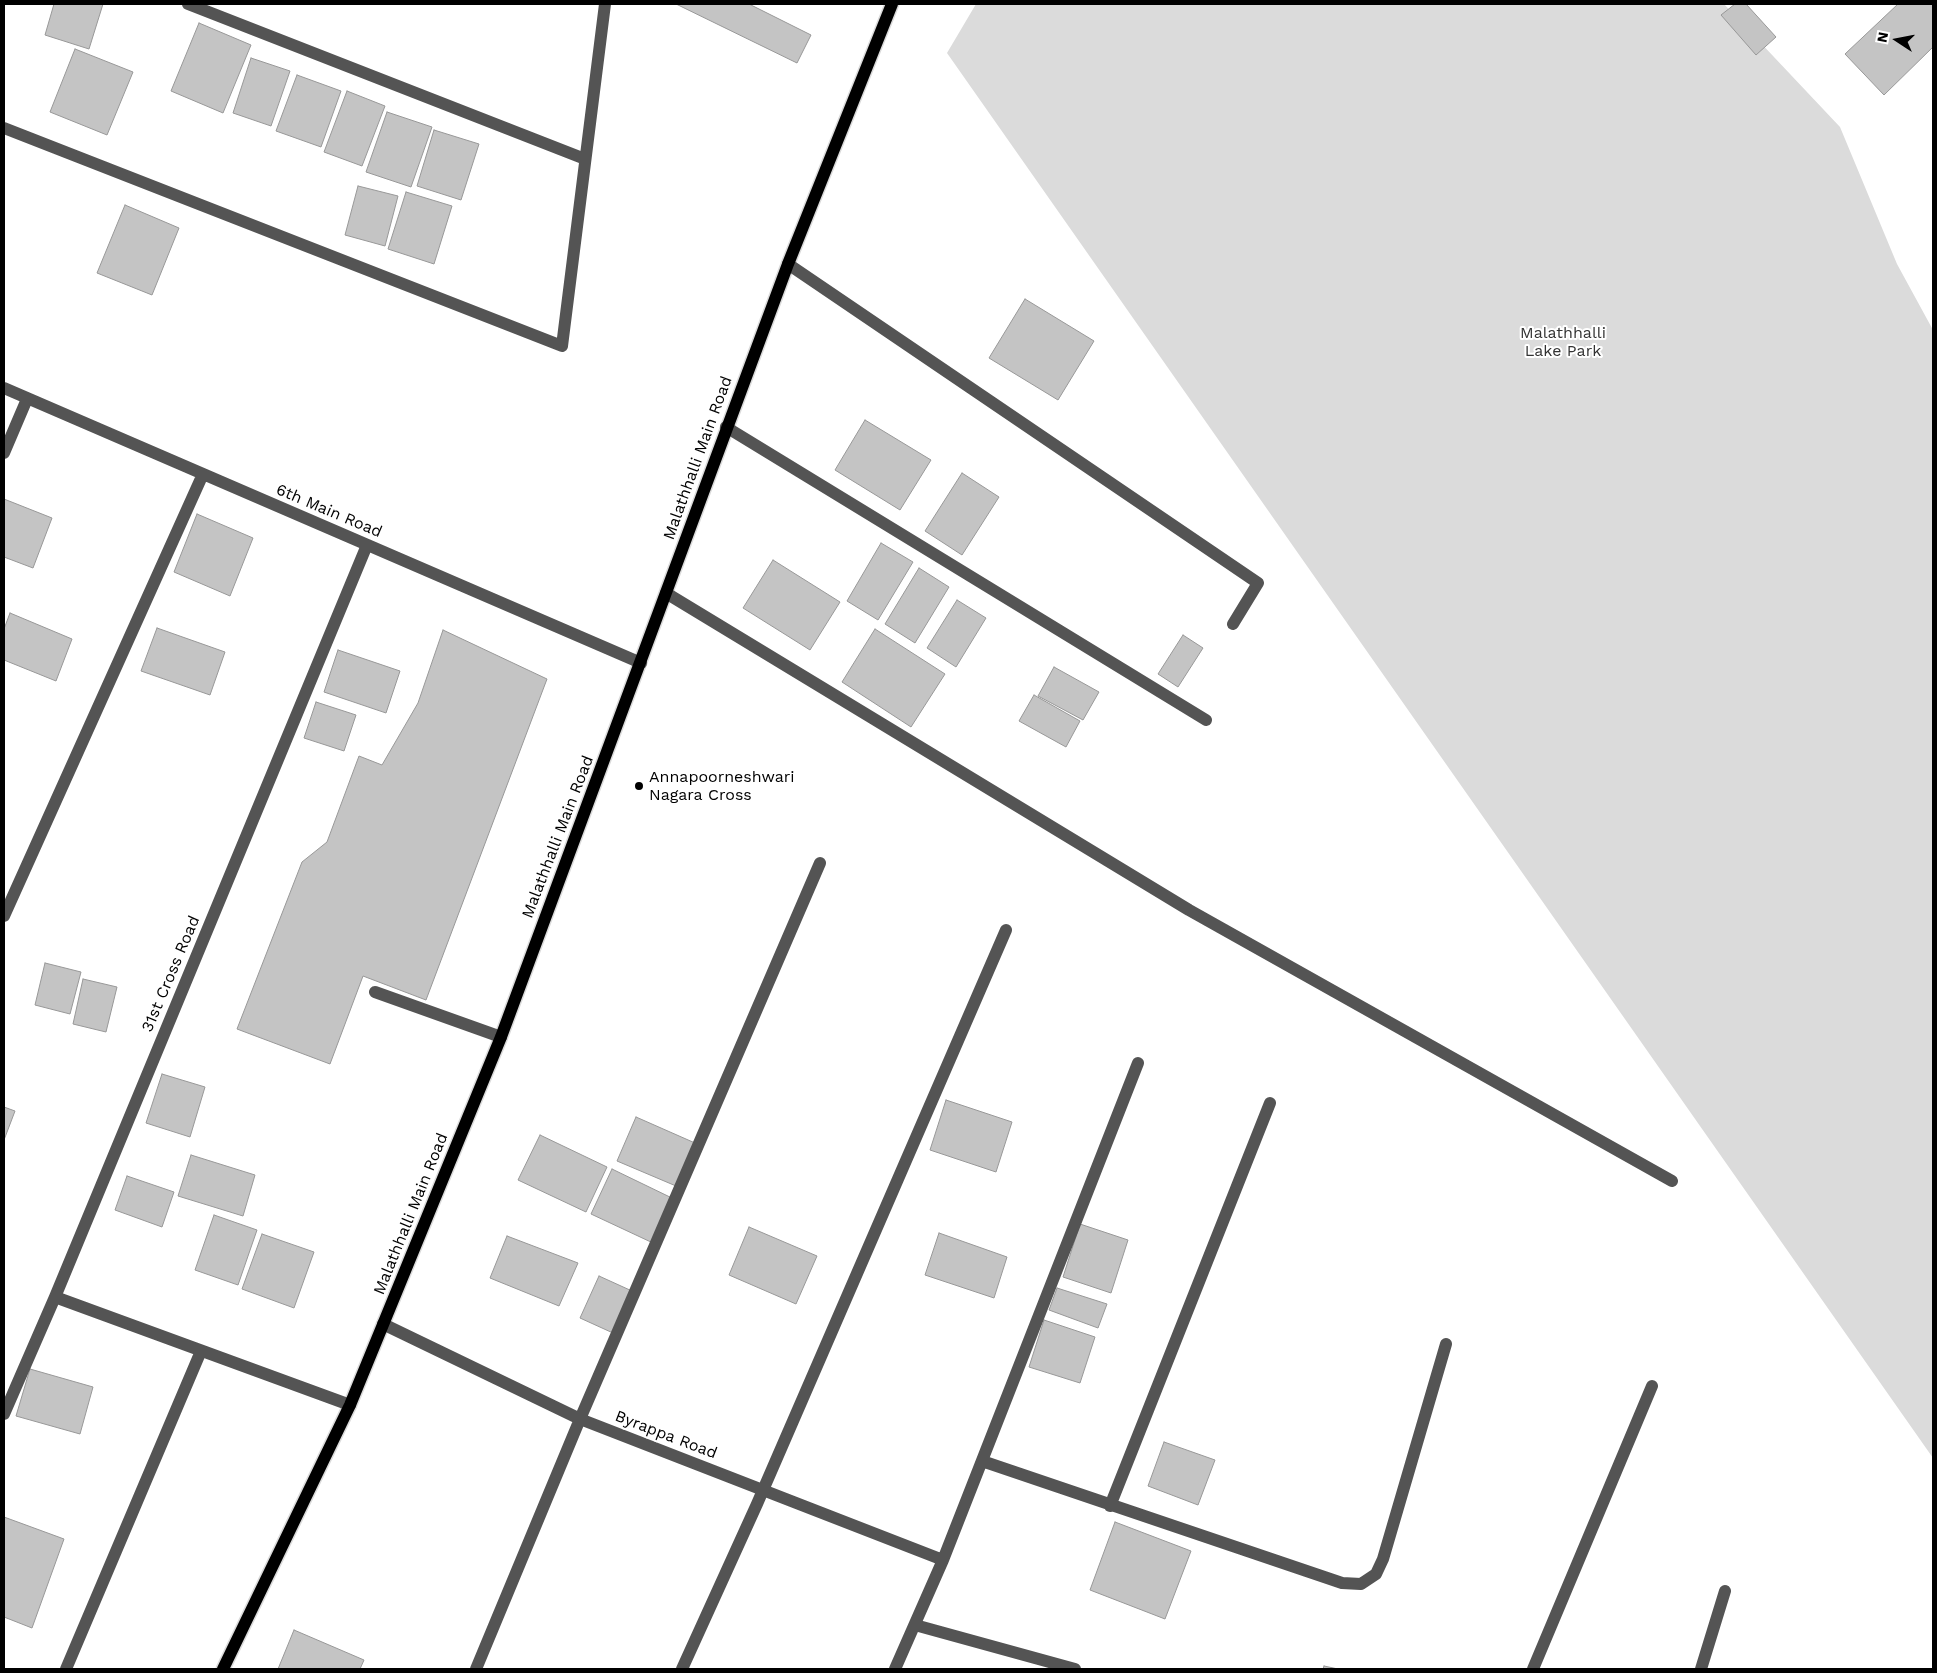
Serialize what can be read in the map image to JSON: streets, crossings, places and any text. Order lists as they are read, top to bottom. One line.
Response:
{"streets":{"main road":["Malathhalli Main Road"],"street":["6th Main Road","31st Cross Road","Byrappa Road"]},"crossings":[["Malathhalli Main Road","6th Main Road"],["Malathhalli Main Road","Byrappa Road"],["6th Main Road","31st Cross Road"]],"parks":["Malathhalli Lake Park"],"places":["Annapoorneshwari Nagara Cross"],"north":"left"}
